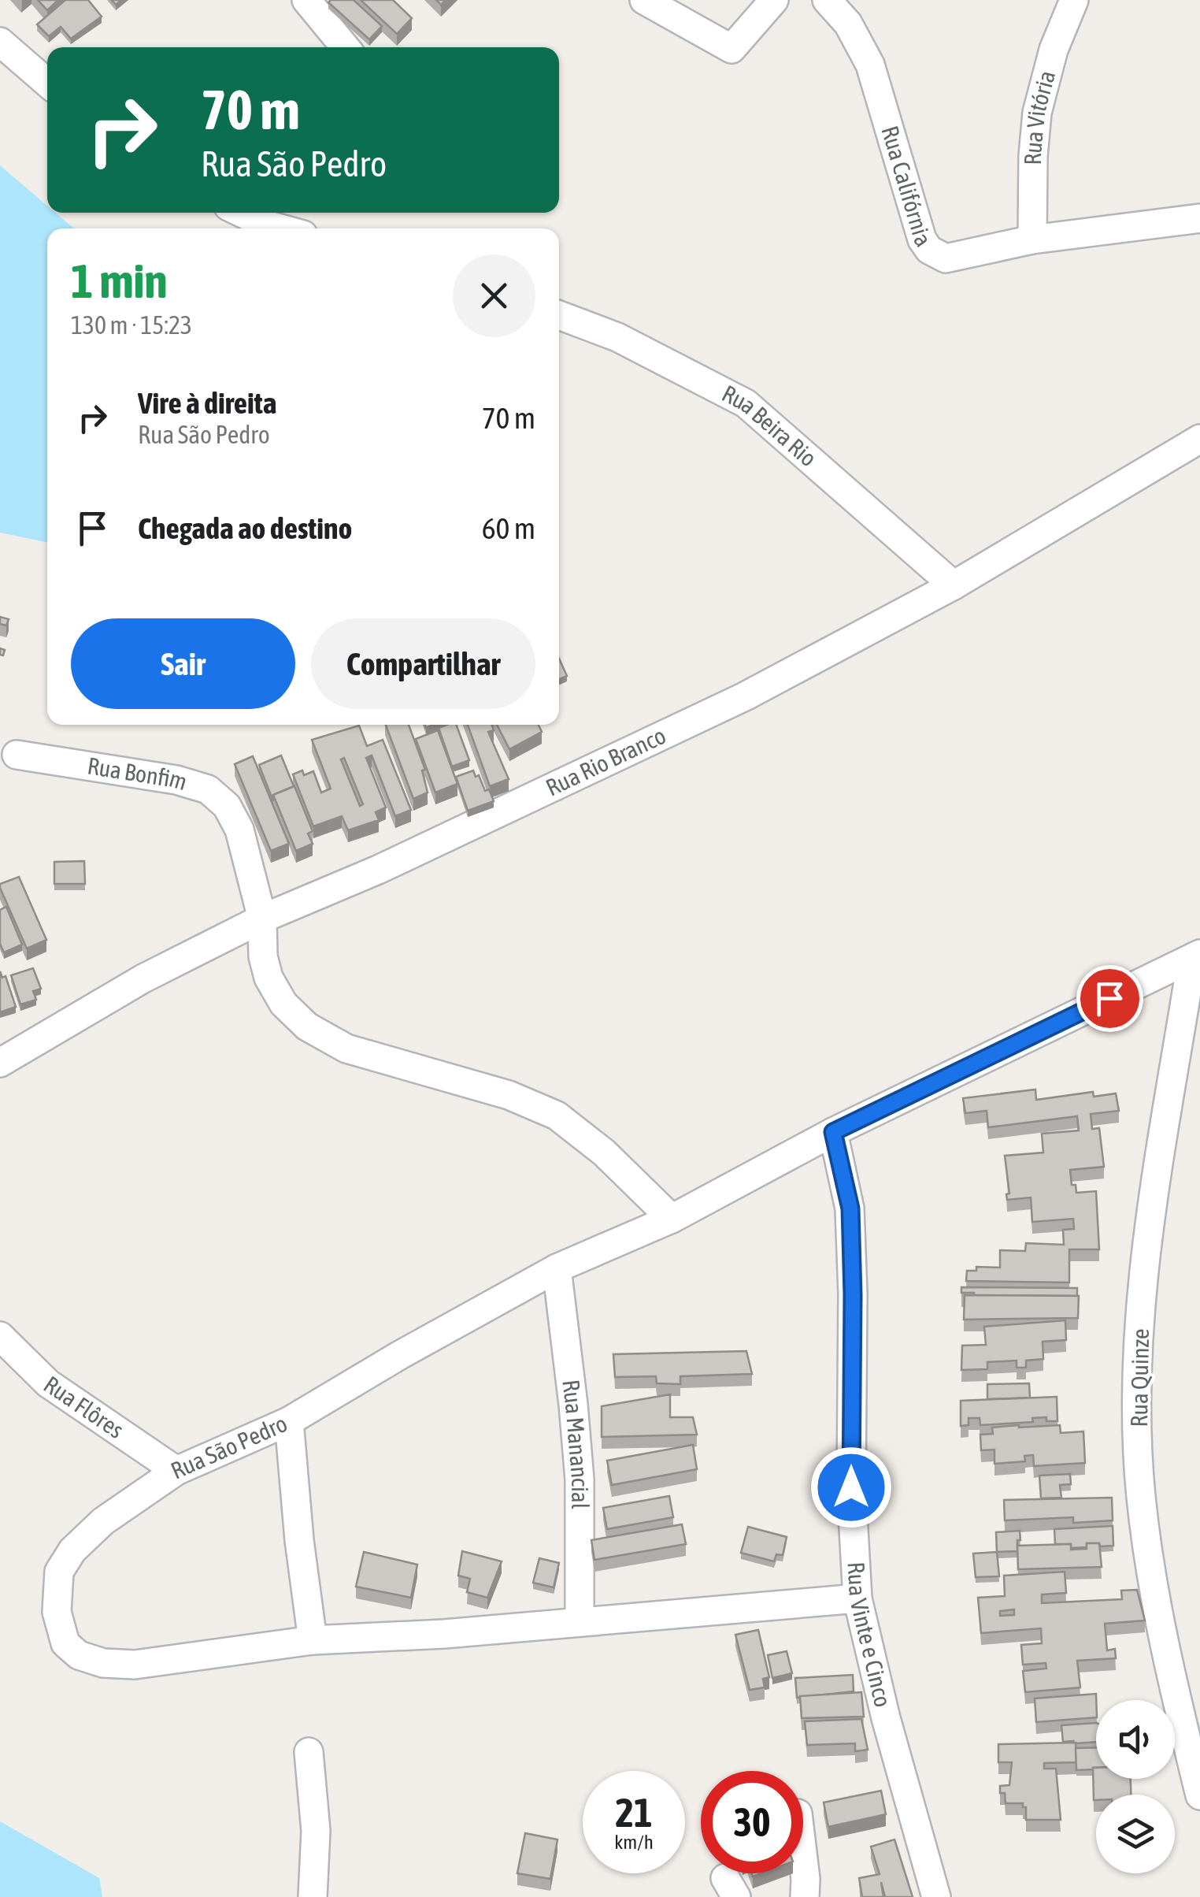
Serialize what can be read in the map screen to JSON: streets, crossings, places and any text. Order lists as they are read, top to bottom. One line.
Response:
{"streets":{"street":["Rua Vitória","Rua Califórnia","Rua Beira Rio","Rua Rio Branco","Rua Bonfim","Rua Quinze","Rua Flôres","Rua Manancial","Rua São Pedro","Rua Vinte e Cinco"]},"crossings":[["Rua Vitória","Rua Califórnia"],["Rua Beira Rio","Rua Rio Branco"],["Rua Rio Branco","Rua Bonfim"],["Rua Bonfim","Rua São Pedro"],["Rua Quinze","Rua São Pedro"],["Rua Flôres","Rua São Pedro"],["Rua Manancial","Rua São Pedro"],["Rua São Pedro","Rua Vinte e Cinco"]],"page":{"turn":["70 m","Rua São Pedro"],"heading":["1 min","130 m · 15:23"],"list":[{"name":"Vire à direita","note":"Rua São Pedro","value":"70 m"},{"name":"Chegada ao destino","value":"60 m"}],"buttons":["Sair","Compartilhar"],"speed":"21 km/h","limit":"30"}}
